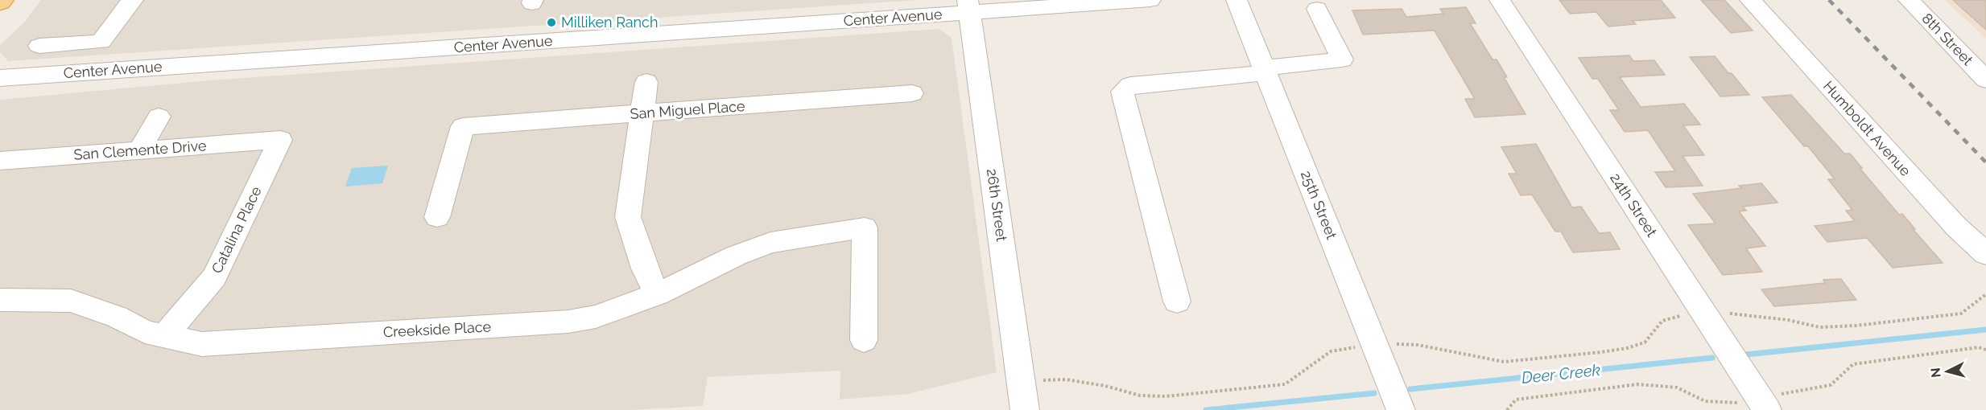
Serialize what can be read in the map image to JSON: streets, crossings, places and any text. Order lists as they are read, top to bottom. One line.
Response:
{"streets":{"street":["Center Avenue","8th Street","San Miguel Place","Humboldt Avenue","San Clemente Drive","26th Street","25th Street","24th Street","Catalina Place","Creekside Place"]},"crossings":[["Center Avenue","26th Street"],["San Clemente Drive","Catalina Place"],["Catalina Place","Creekside Place"]],"water":["Deer Creek"],"places":["Milliken Ranch"],"north":"left"}
